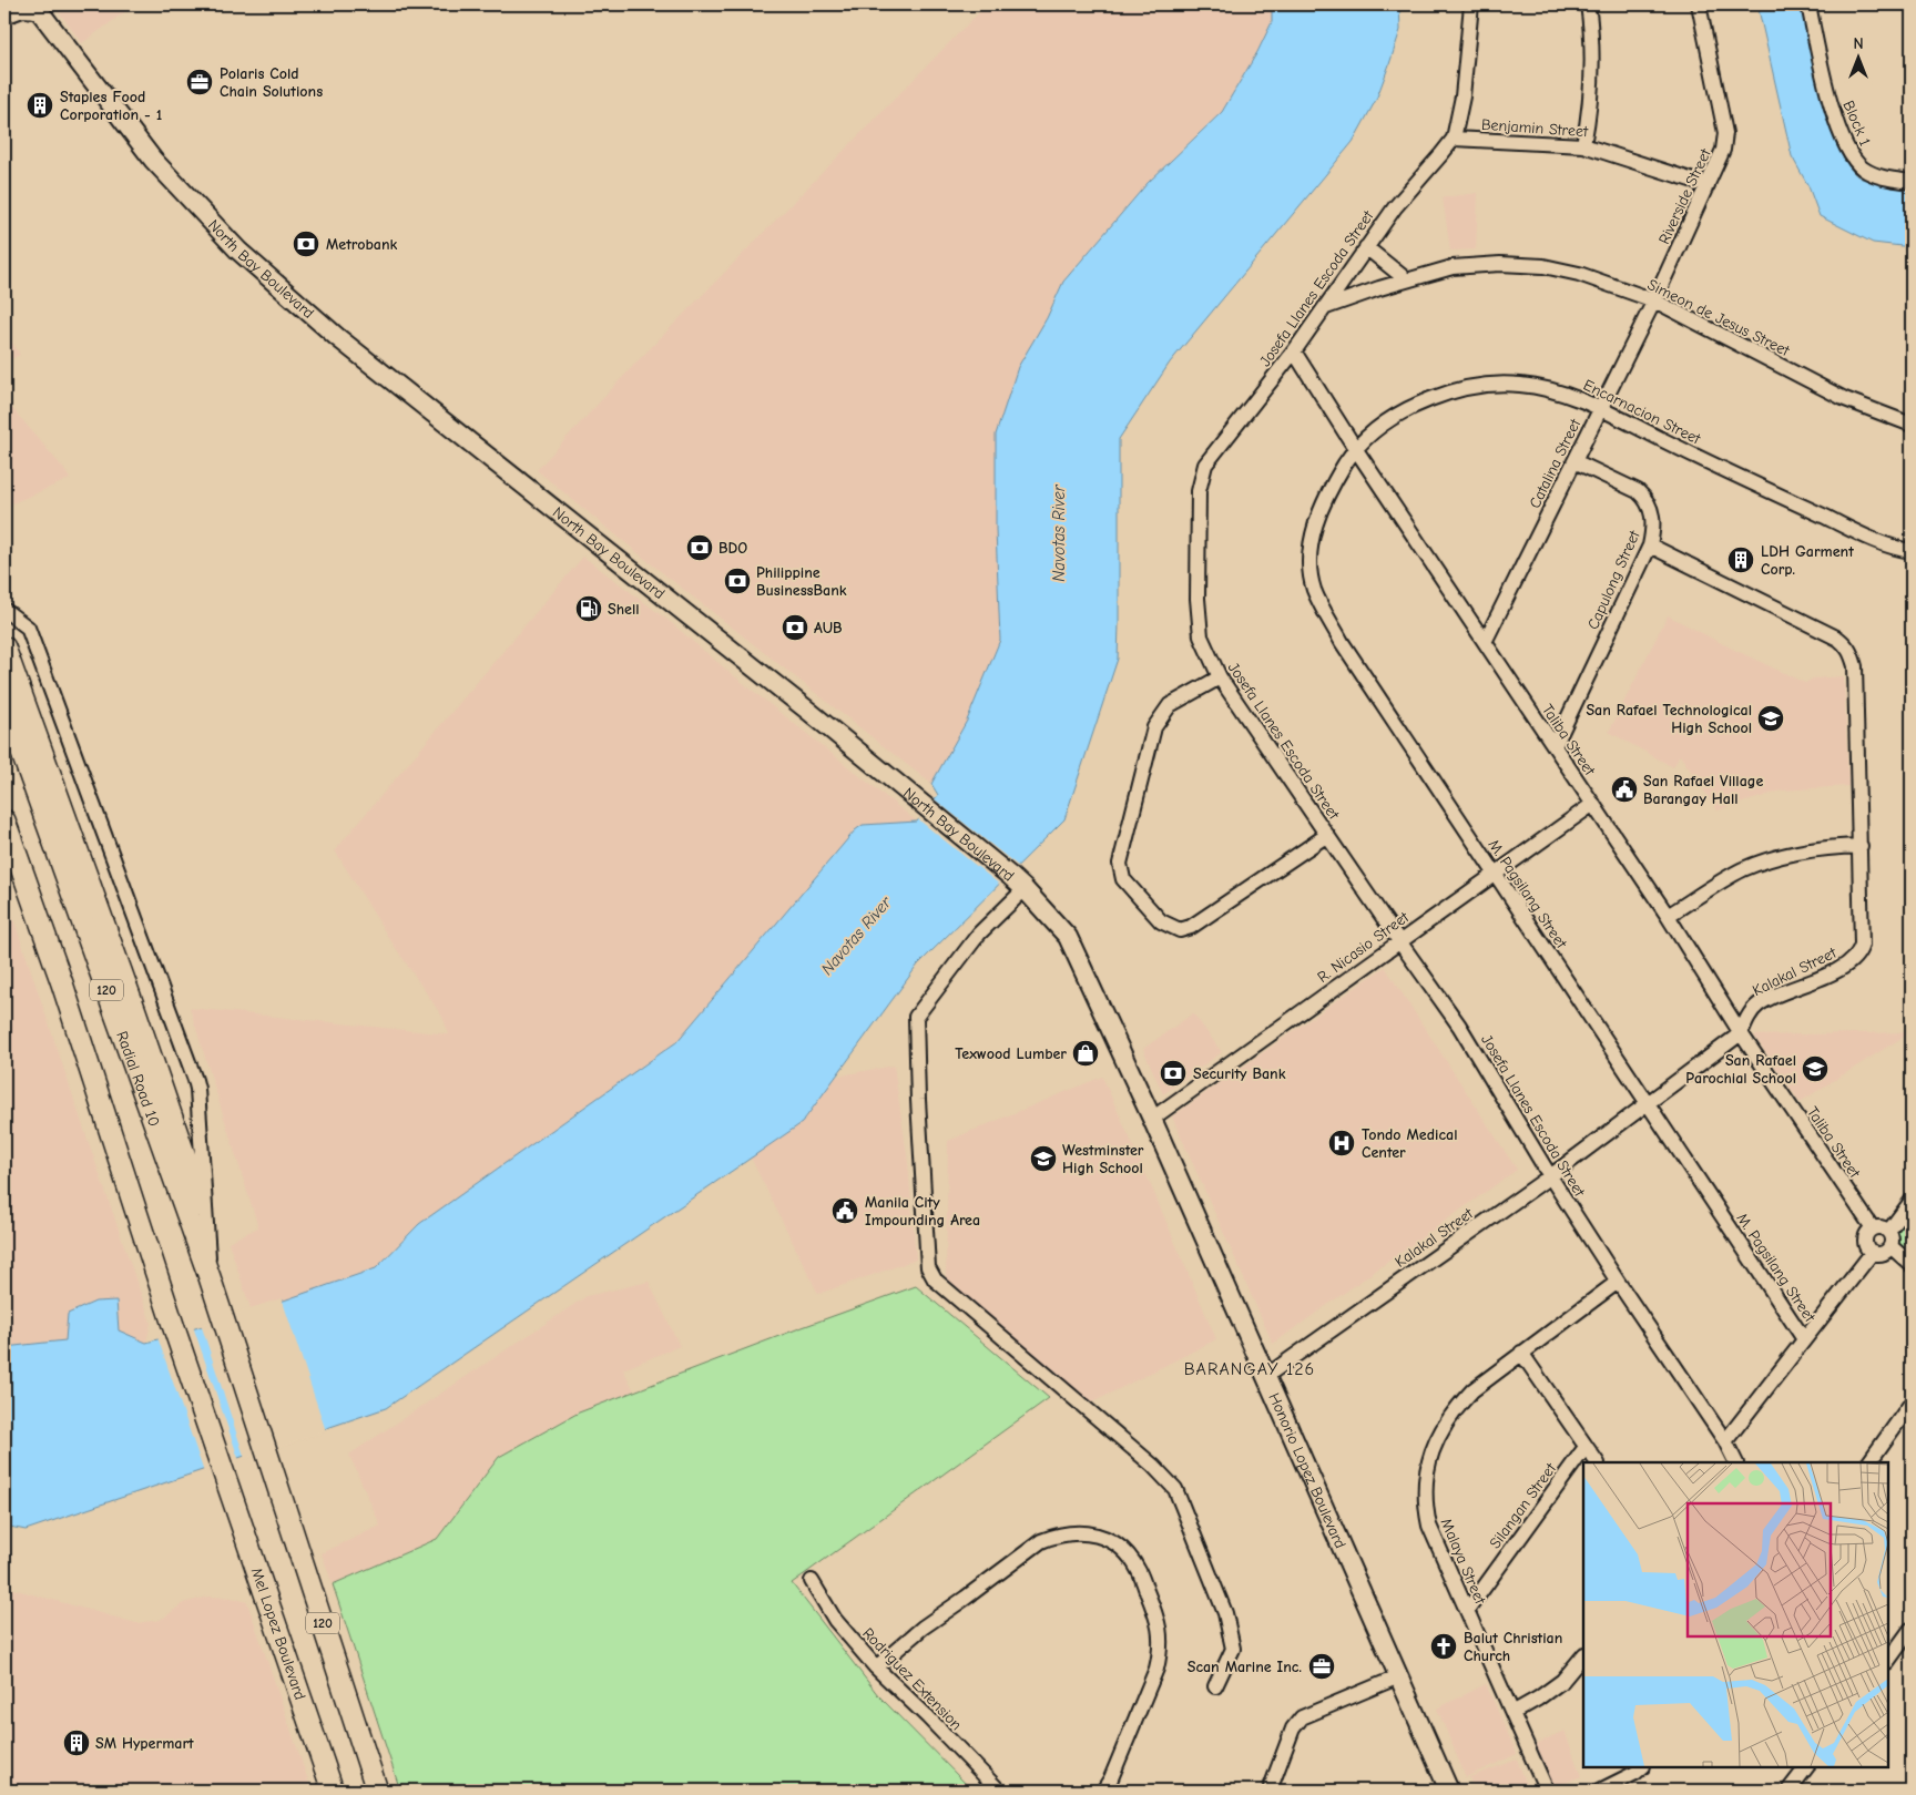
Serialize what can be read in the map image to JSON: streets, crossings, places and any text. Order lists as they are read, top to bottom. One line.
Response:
{"streets":{"highway":["120","Radial Road 10","Mel Lopez Boulevard"],"main road":["North Bay Boulevard","Honorio Lopez Boulevard"],"street":["Block 1","Benjamin Street","Riverside Street","Josefa Llanes Escoda Street","Simeon de Jesus Street","Encarnacion Street","Catalina Street","Capulong Street","Taliba Street","M. Pagsilang Street","R. Nicasio Street","Kalakal Street","Silangan Street","Malaya Street","Rodriguez Extension"]},"crossings":[["Benjamin Street","Riverside Street"],["Benjamin Street","Josefa Llanes Escoda Street"],["Riverside Street","Simeon de Jesus Street"],["Riverside Street","Catalina Street"],["North Bay Boulevard","R. Nicasio Street"],["North Bay Boulevard","Honorio Lopez Boulevard"],["Josefa Llanes Escoda Street","Simeon de Jesus Street"],["Josefa Llanes Escoda Street","Taliba Street"],["Josefa Llanes Escoda Street","R. Nicasio Street"],["Josefa Llanes Escoda Street","Kalakal Street"],["Josefa Llanes Escoda Street","Malaya Street"],["Simeon de Jesus Street","Catalina Street"],["Encarnacion Street","Catalina Street"],["Encarnacion Street","Taliba Street"],["Encarnacion Street","M. Pagsilang Street"],["Catalina Street","Capulong Street"],["Catalina Street","Taliba Street"],["Capulong Street","Taliba Street"],["Capulong Street","Kalakal Street"],["Taliba Street","M. Pagsilang Street"],["Taliba Street","R. Nicasio Street"],["Taliba Street","Kalakal Street"],["M. Pagsilang Street","R. Nicasio Street"],["M. Pagsilang Street","Kalakal Street"],["R. Nicasio Street","Honorio Lopez Boulevard"],["Kalakal Street","Honorio Lopez Boulevard"],["120","Mel Lopez Boulevard"],["Silangan Street","Malaya Street"]],"districts":["BARANGAY 126"],"water":["Navotas River"],"places":{"office":["Polaris Cold Chain Solutions","Scan Marine Inc."],"building":["Staples Food Corporation - 1","LDH Garment Corp.","SM Hypermart"],"bank":["Metrobank","BDO","Philippine BusinessBank","AUB","Security Bank"],"fuel station":["Shell"],"school or university":["San Rafael Technological High School","San Rafael Parochial School","Westminster High School"],"public building":["San Rafael Village Barangay Hall","Manila City Impounding Area"],"shop":["Texwood Lumber"],"hospital":["Tondo Medical Center"],"church":["Balut Christian Church"]},"north":"top"}
